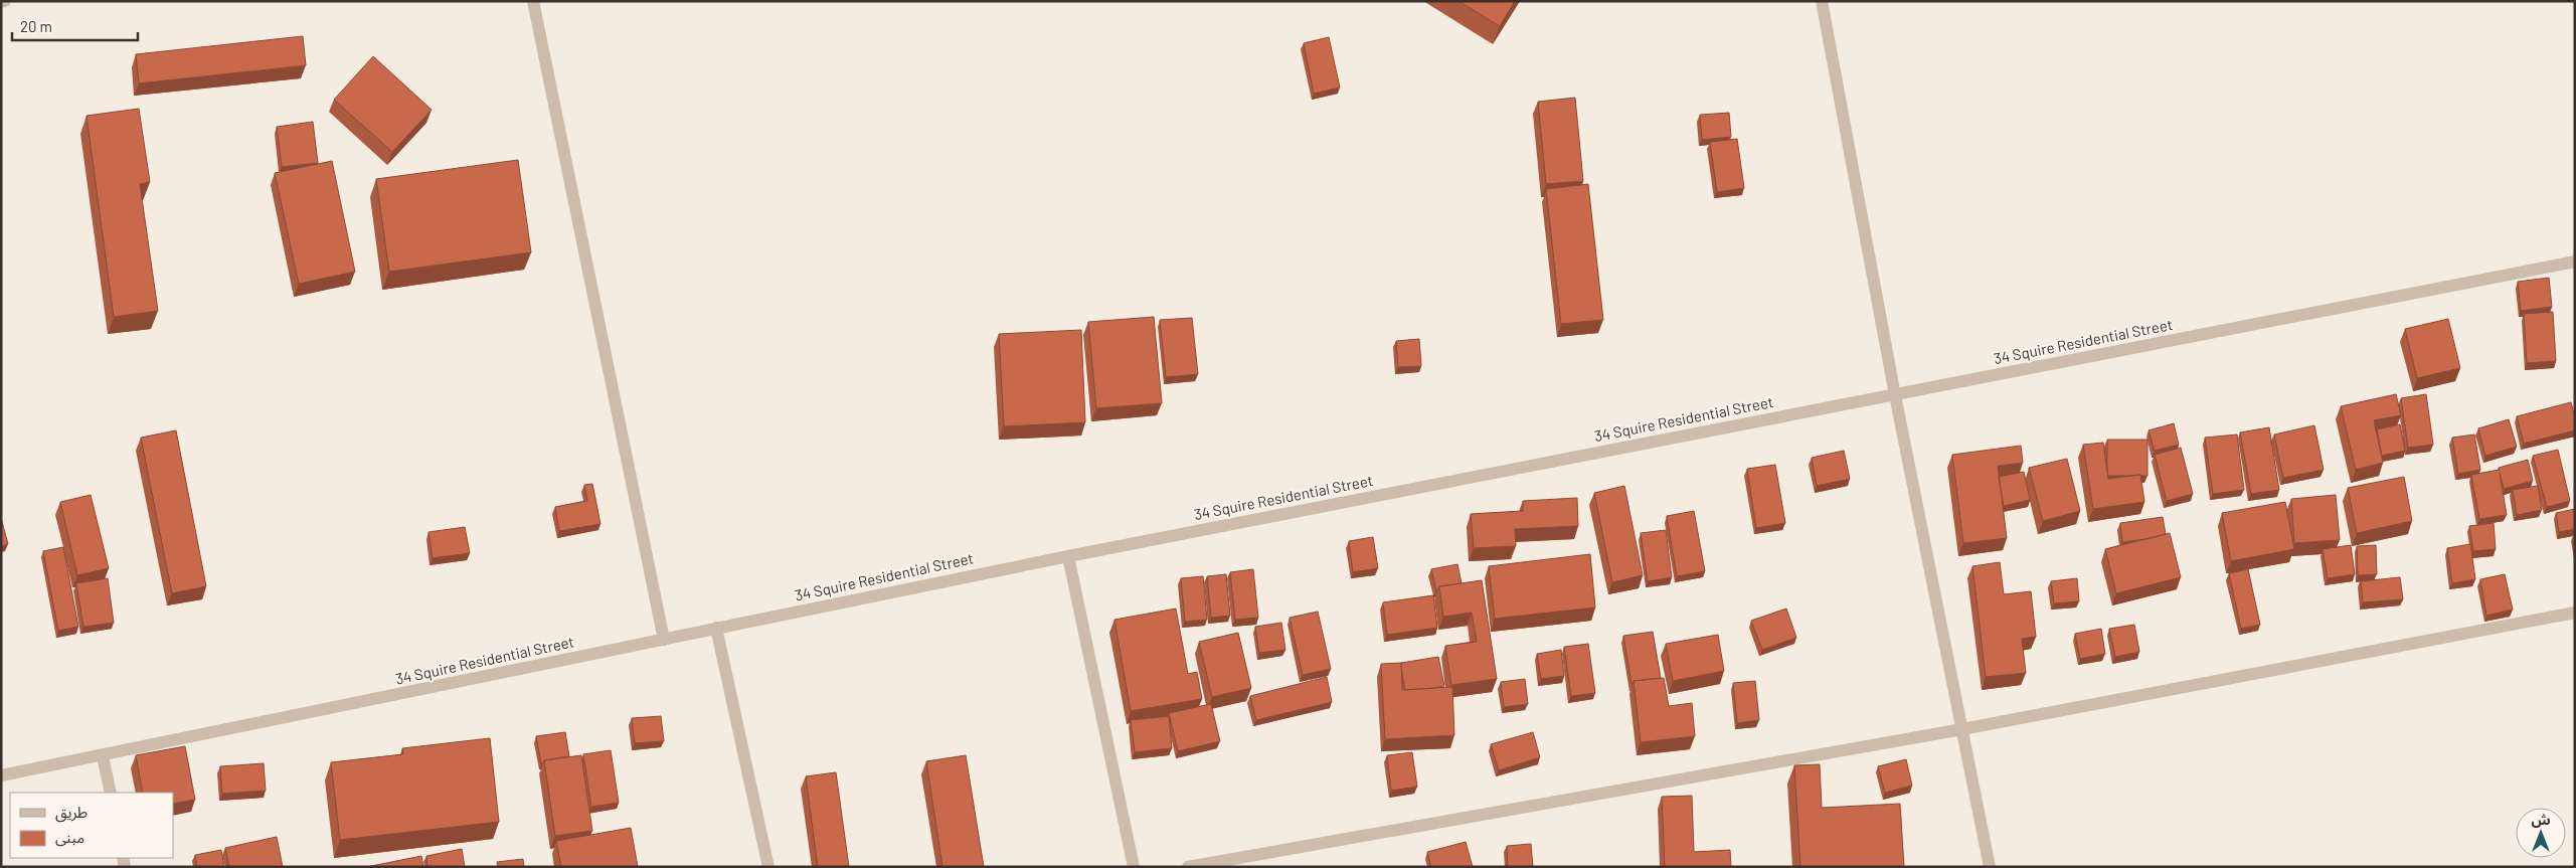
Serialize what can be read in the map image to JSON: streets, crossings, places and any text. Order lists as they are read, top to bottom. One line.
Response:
{"streets":{"street":["34 Squire Residential Street"]},"legend":["طريق","مبنى"],"scale_bar":"20 m","north":"top"}
